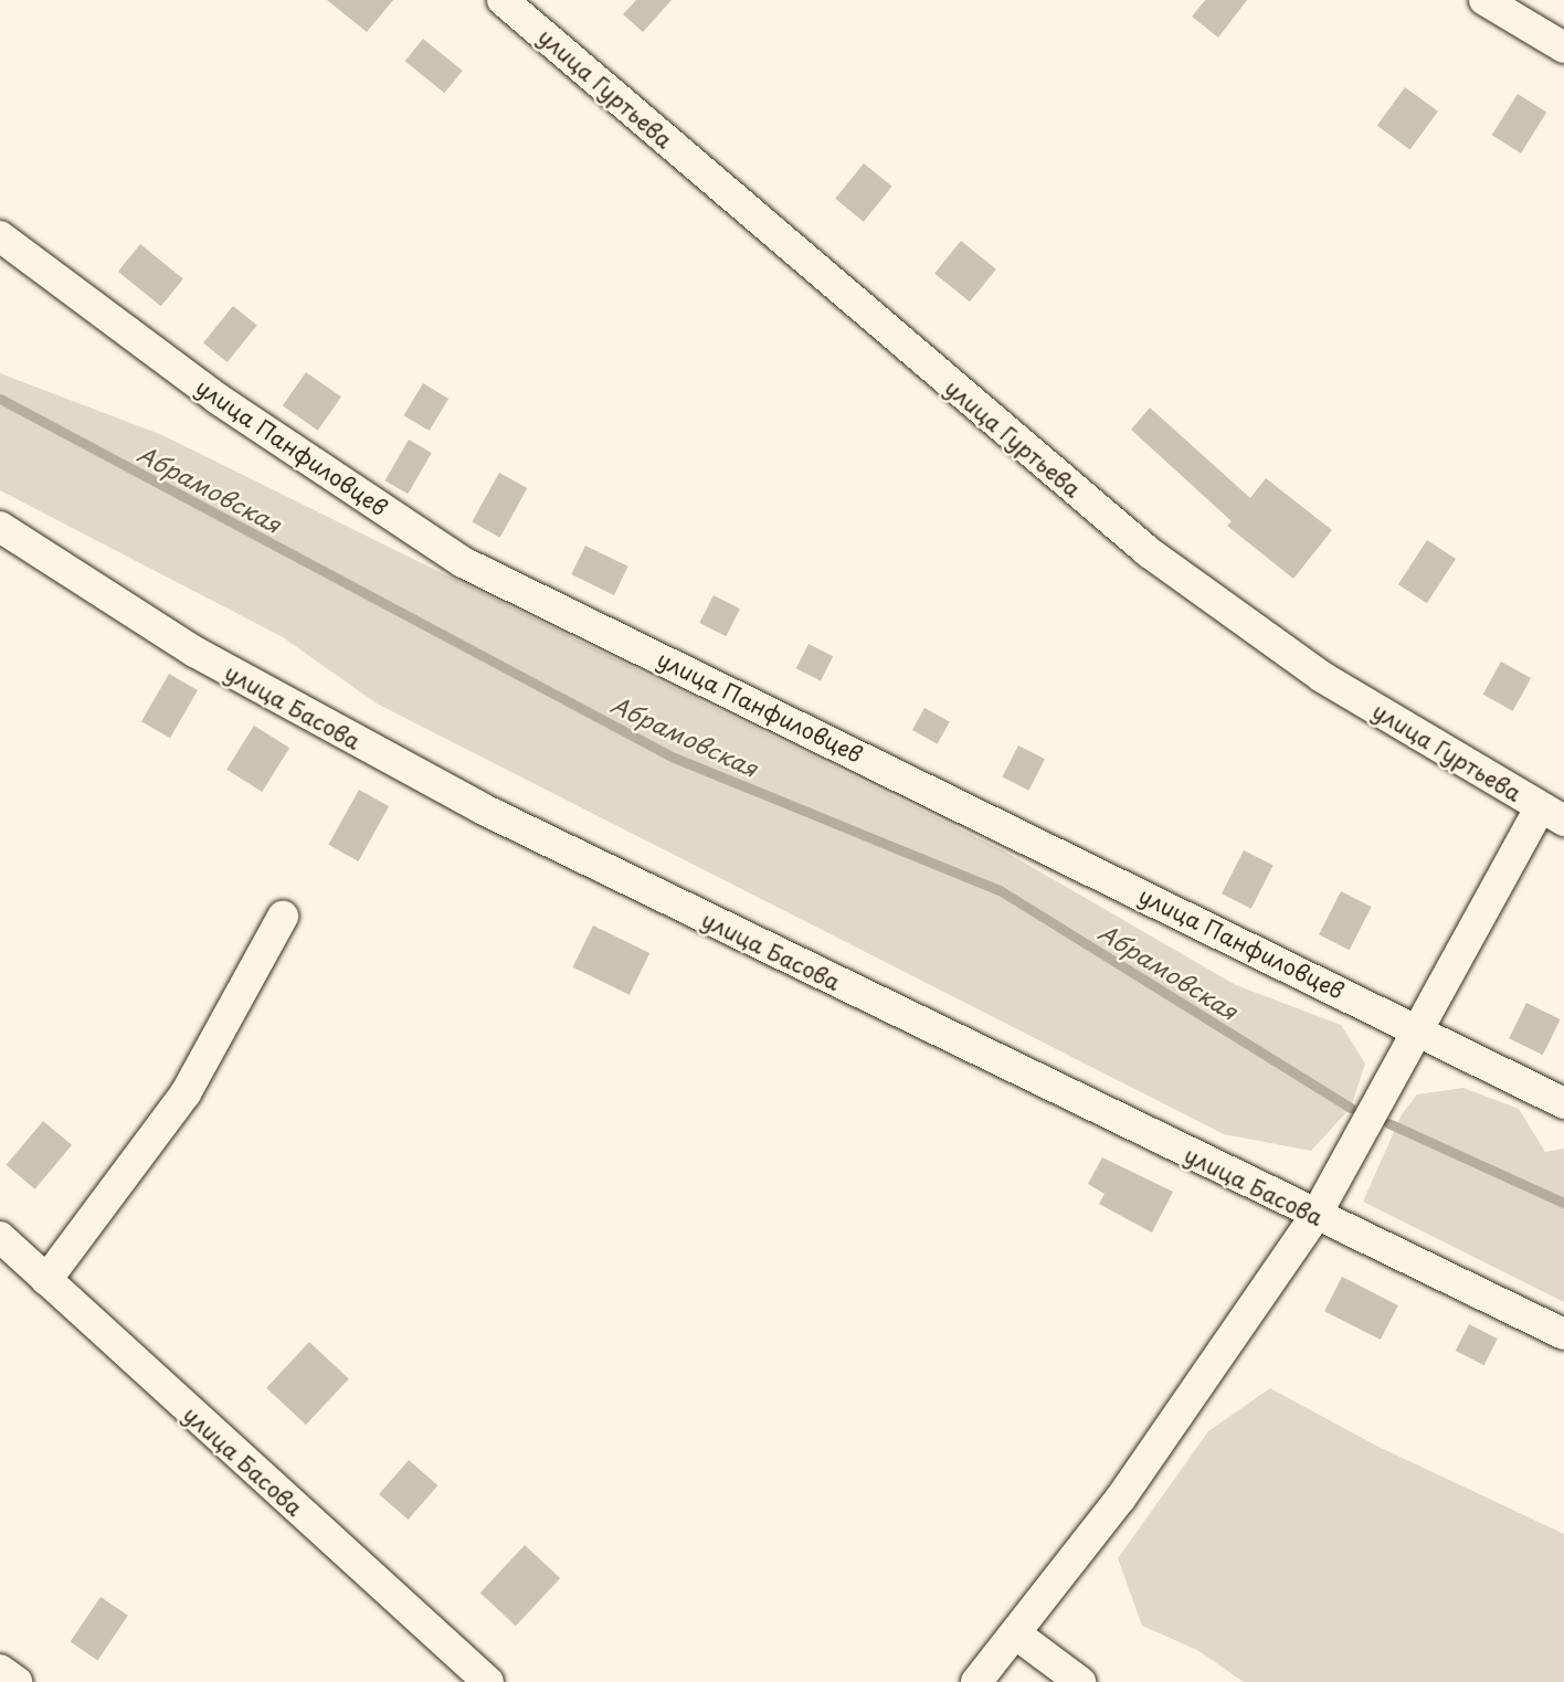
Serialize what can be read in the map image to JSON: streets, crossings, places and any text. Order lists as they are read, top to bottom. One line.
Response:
{"streets":{"street":["улица Гуртьева","улица Панфиловцев","улица Басова"]},"water":["Абрамовская"]}
